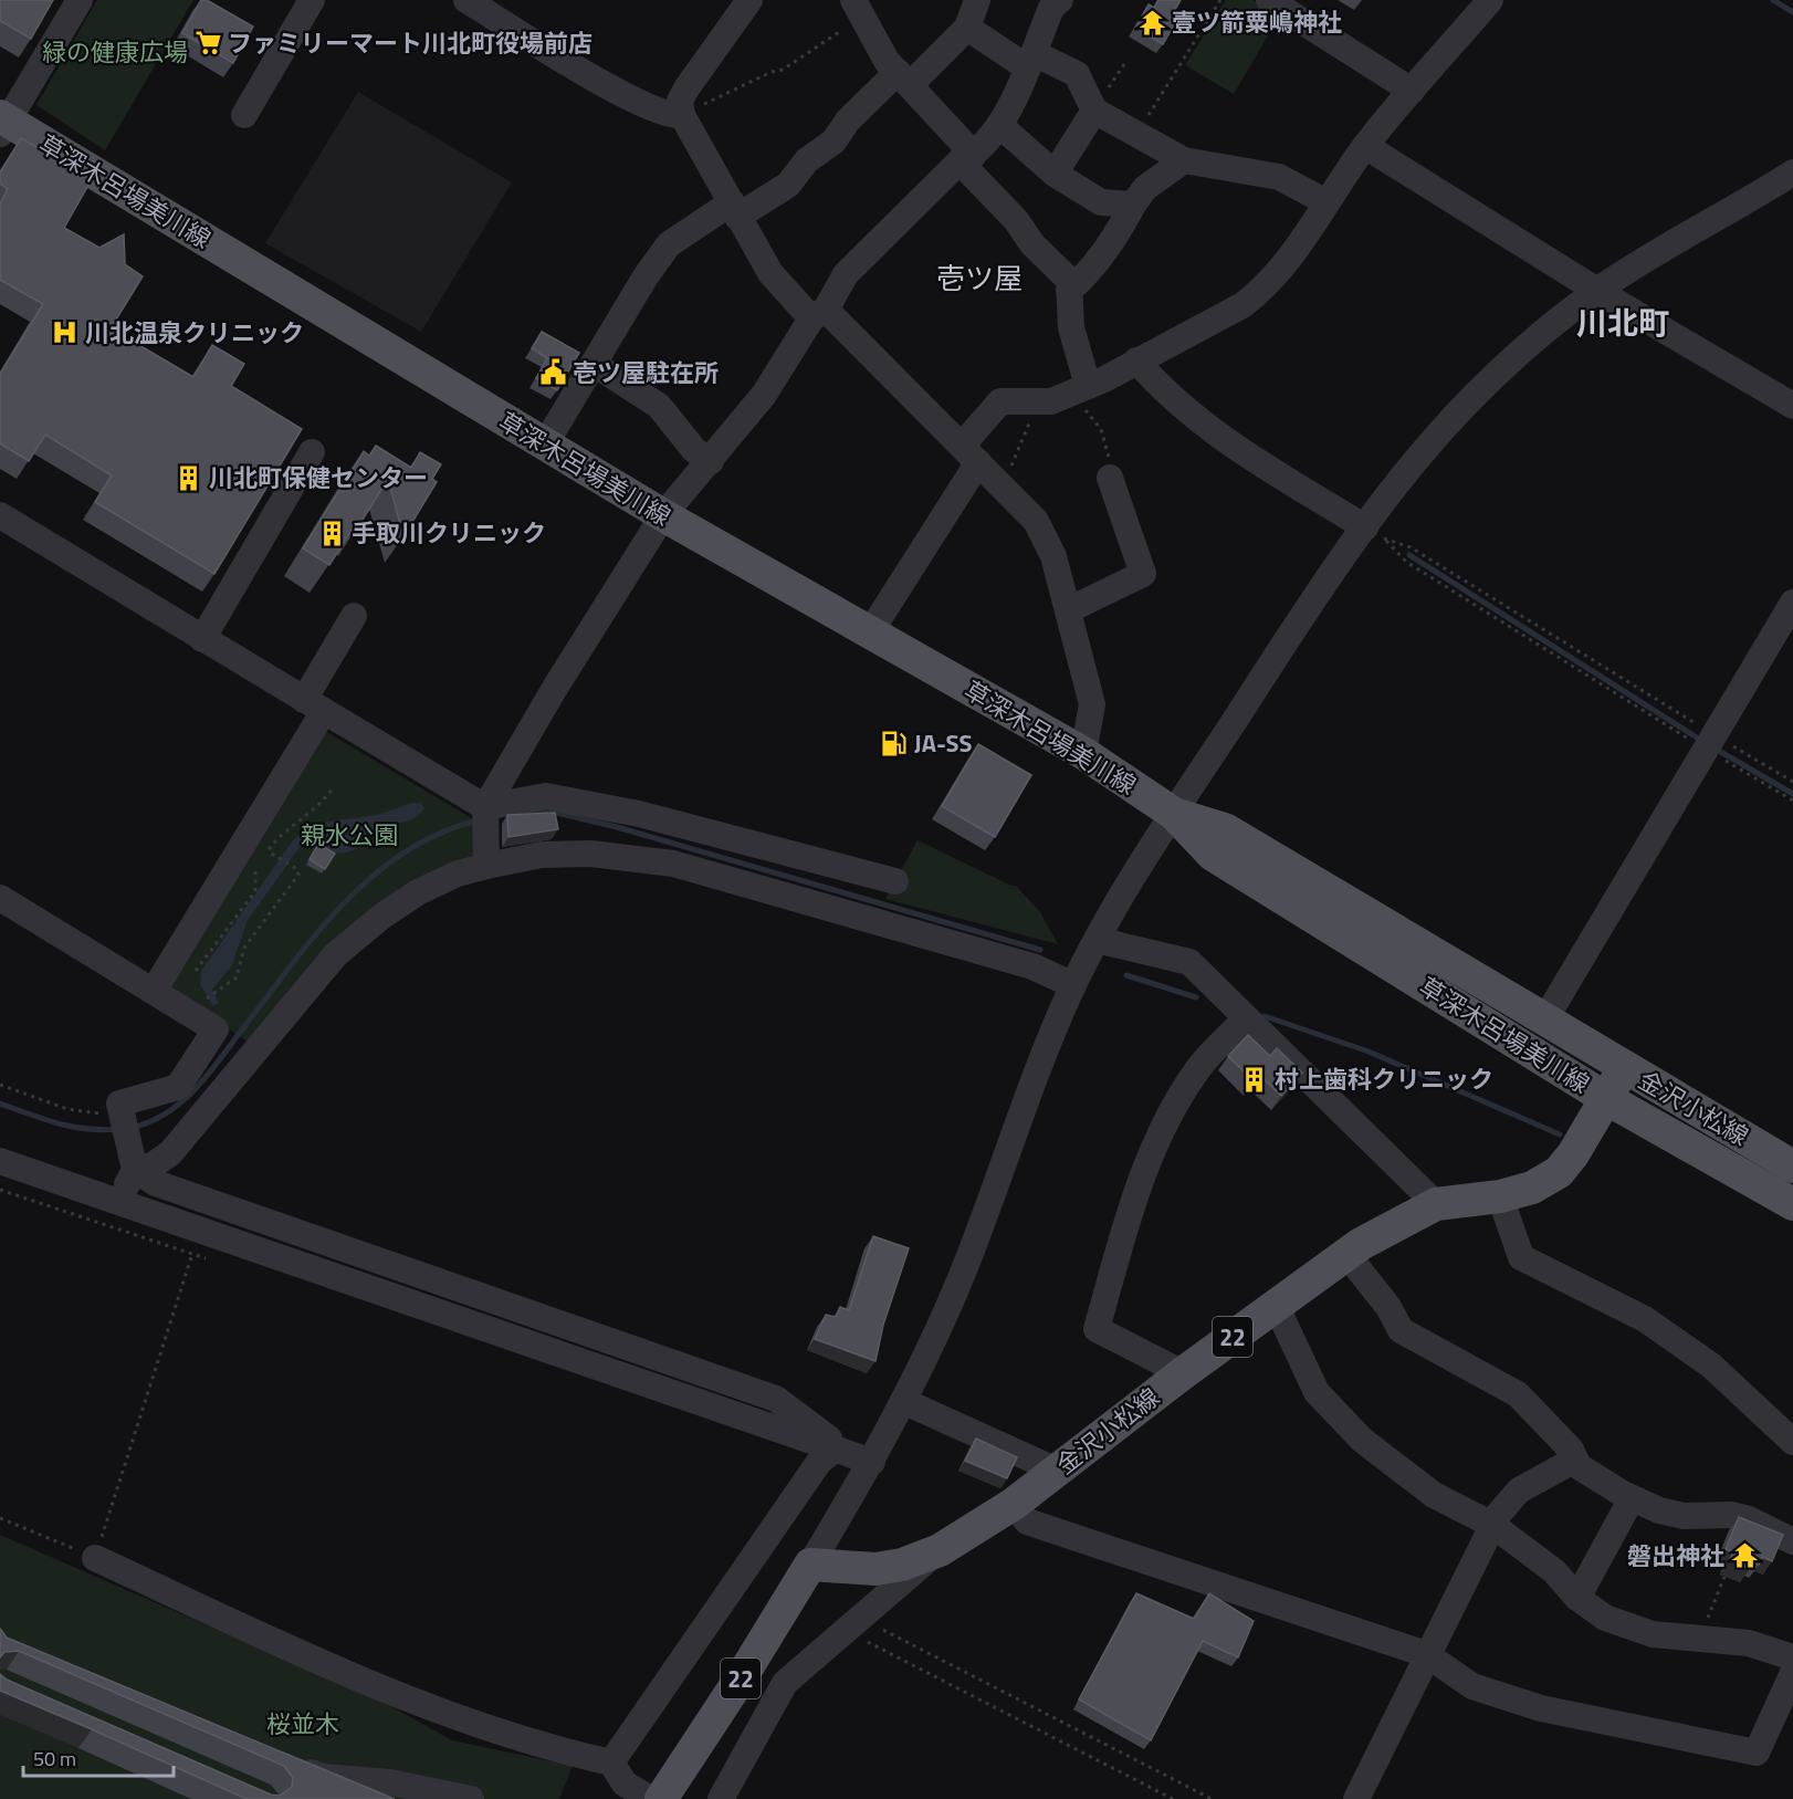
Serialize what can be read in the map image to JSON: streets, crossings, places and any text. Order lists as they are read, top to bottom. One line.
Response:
{"streets":{"main road":["草深木呂場美川線","金沢小松線","22"]},"crossings":[["草深木呂場美川線","金沢小松線"],["金沢小松線","22"]],"districts":["壱ツ屋","川北町"],"parks":["緑の健康広場","親水公園","桜並木"],"places":{"temple":["壹ツ箭粟嶋神社","磐出神社"],"supermarket":["ファミリーマート川北町役場前店"],"hospital":["川北温泉クリニック"],"public building":["壱ツ屋駐在所"],"building":["川北町保健センター","手取川クリニック","村上歯科クリニック"],"fuel station":["JA-SS"]},"scale_bar":"50 m"}
